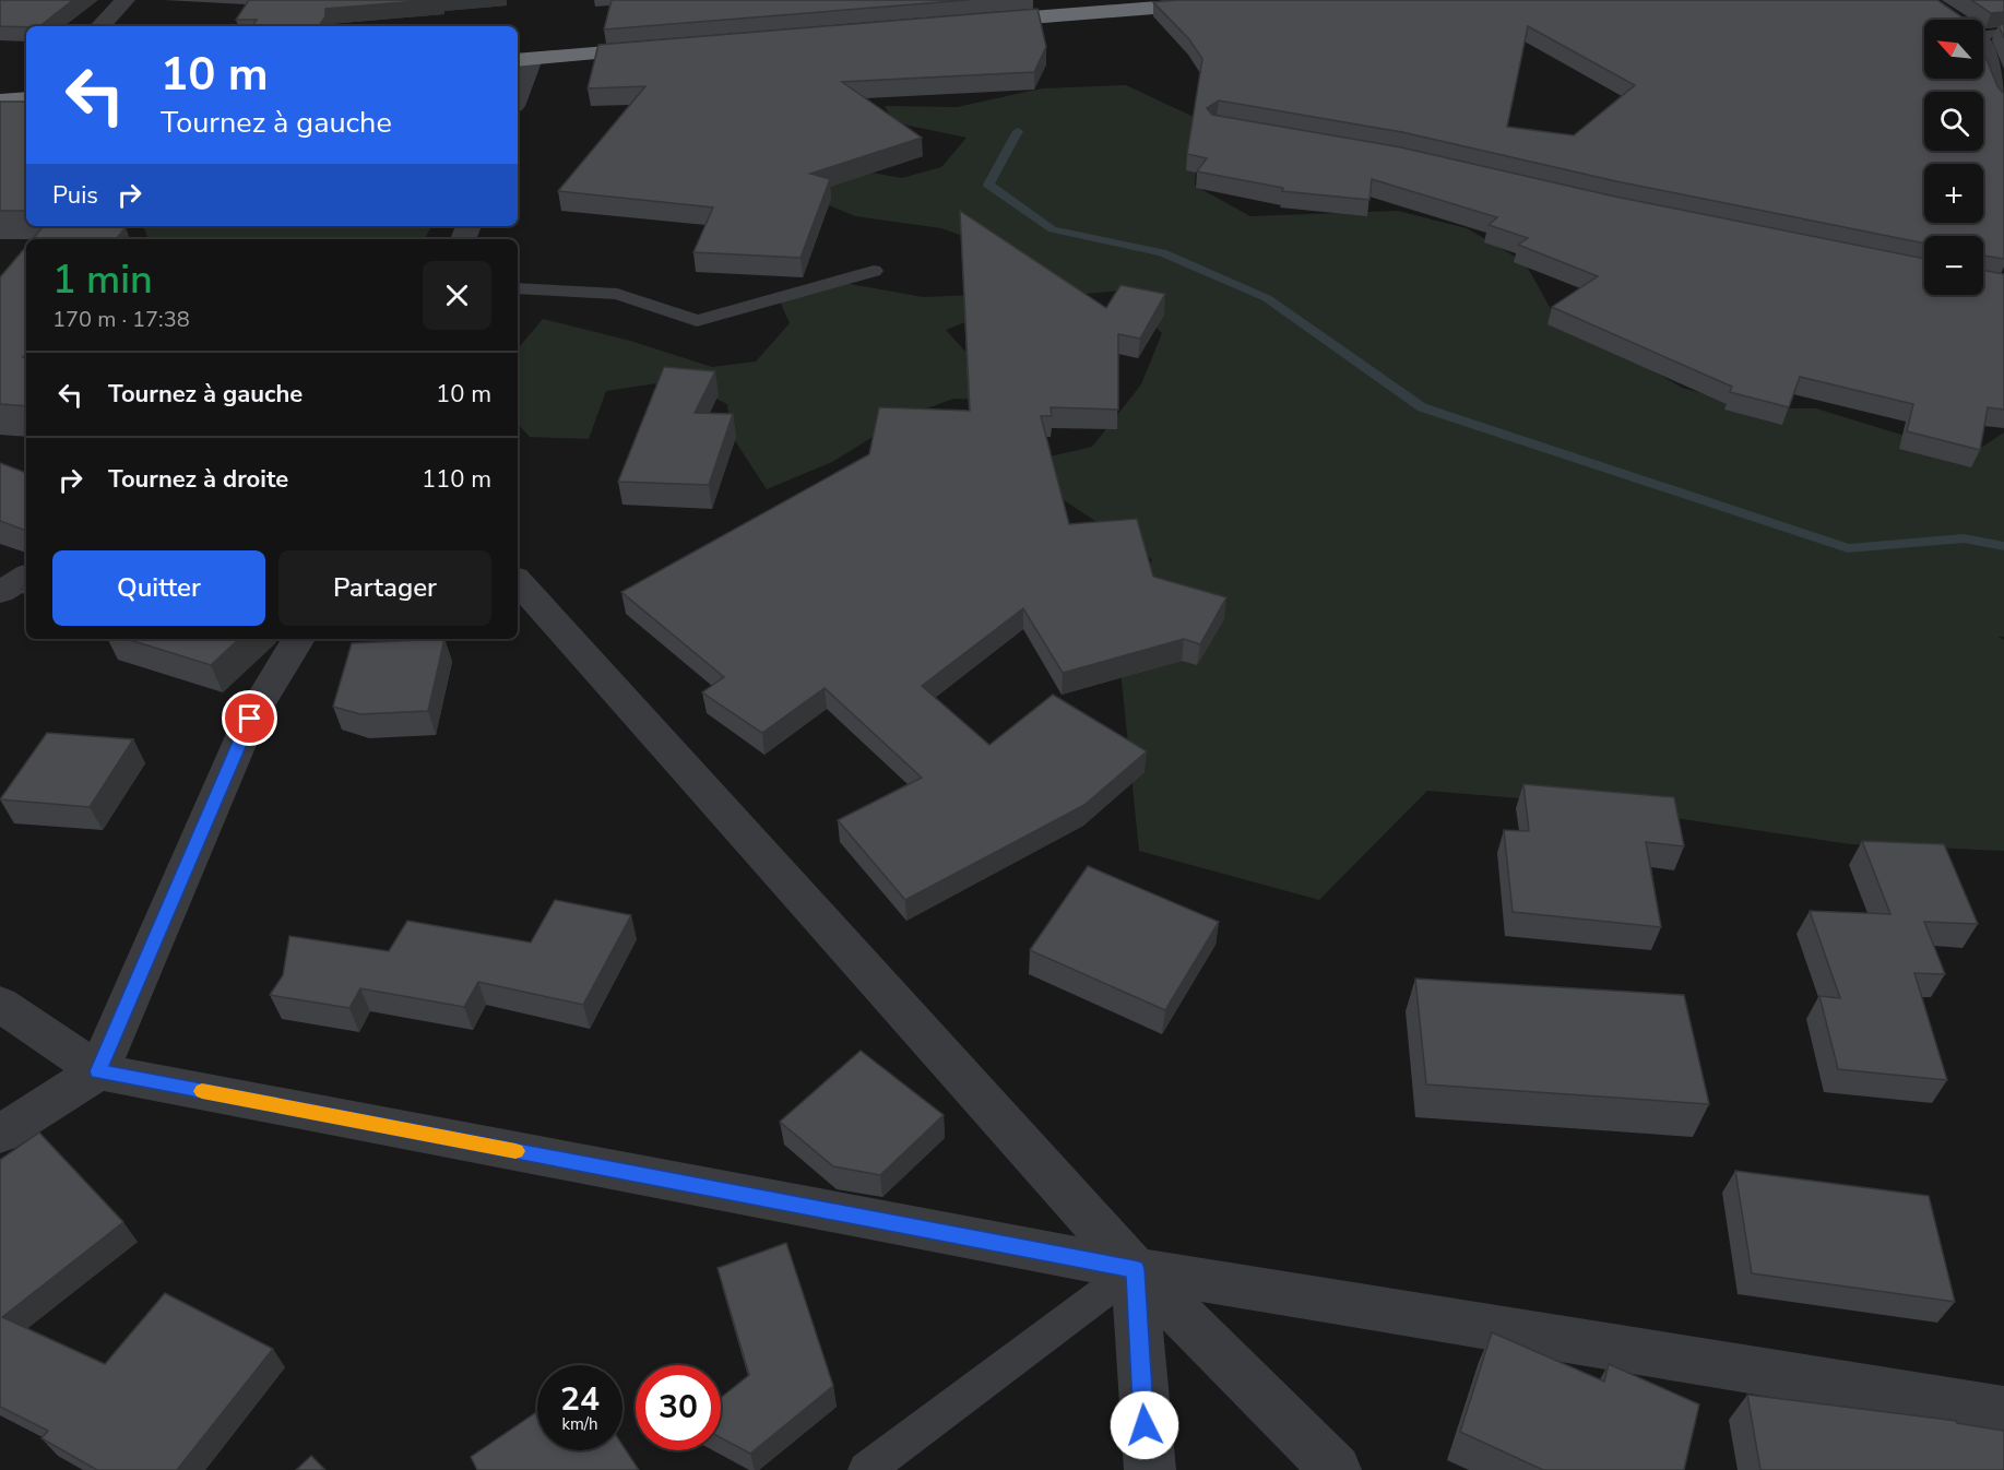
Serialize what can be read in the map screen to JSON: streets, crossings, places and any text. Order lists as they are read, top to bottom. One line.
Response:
{"north":"top left","page":{"map_buttons":["+","−"],"turn":["10 m","Tournez à gauche"],"then":"Puis","heading":["1 min","170 m · 17:38"],"list":[{"name":"Tournez à gauche","value":"10 m"},{"name":"Tournez à droite","value":"110 m"}],"buttons":["Quitter","Partager"],"speed":"24 km/h","limit":"30"}}
